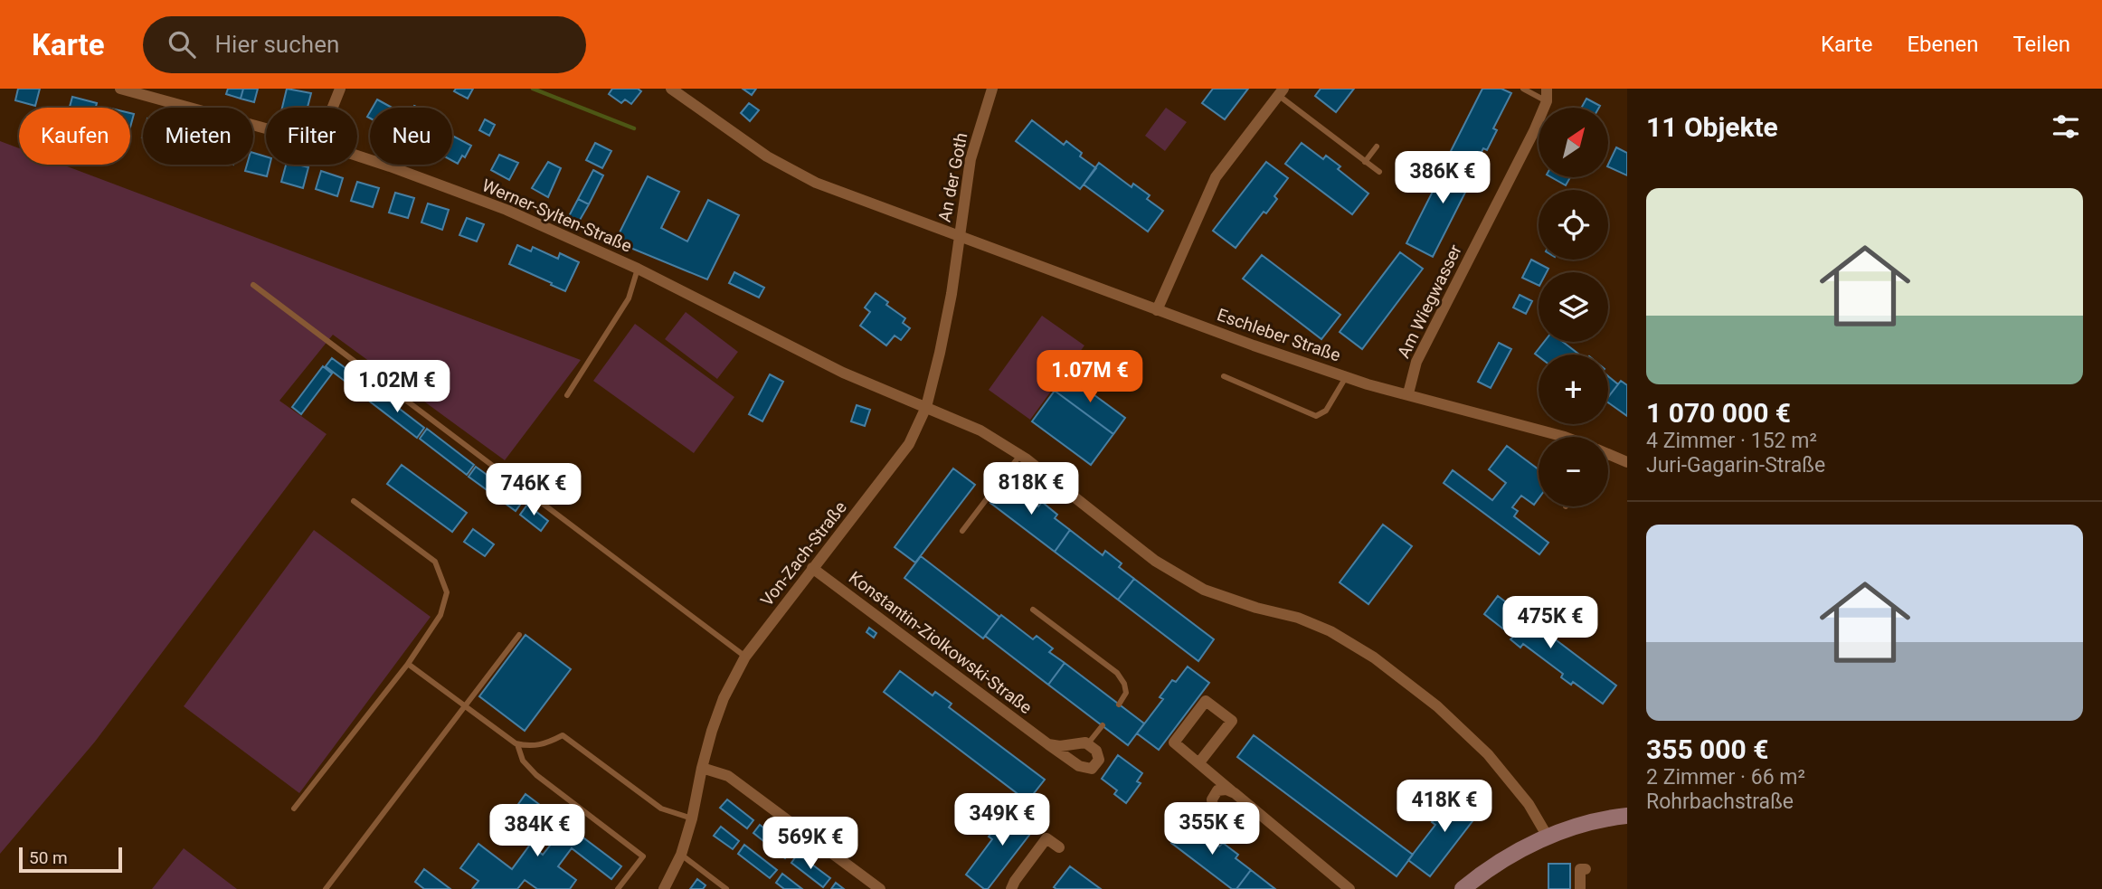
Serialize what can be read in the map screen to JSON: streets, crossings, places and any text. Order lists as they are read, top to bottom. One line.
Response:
{"streets":{"street":["An der Goth","Werner-Sylten-Straße","Am Wiegwasser","Eschleber Straße","Von-Zach-Straße","Konstantin-Ziolkowski-Straße"]},"crossings":[["An der Goth","Eschleber Straße"],["An der Goth","Von-Zach-Straße"],["Werner-Sylten-Straße","Von-Zach-Straße"],["Am Wiegwasser","Eschleber Straße"],["Eschleber Straße","Von-Zach-Straße"],["Von-Zach-Straße","Konstantin-Ziolkowski-Straße"]],"scale_bar":"50 m","north":"top right","page":{"header":"Karte","search":"Hier suchen","nav":["Karte","Ebenen","Teilen"],"heading":"11 Objekte","map_buttons":["+","−"],"chip":["Kaufen","Mieten","Filter","Neu"],"price":["386K €","1.07M €","1.02M €","818K €","746K €","475K €","418K €","349K €","355K €","384K €","569K €"],"list":[{"name":"1 070 000 €","note":"4 Zimmer · 152 m² · Juri-Gagarin-Straße"},{"name":"355 000 €","note":"2 Zimmer · 66 m² · Rohrbachstraße"}],"scale":"50 m"}}
